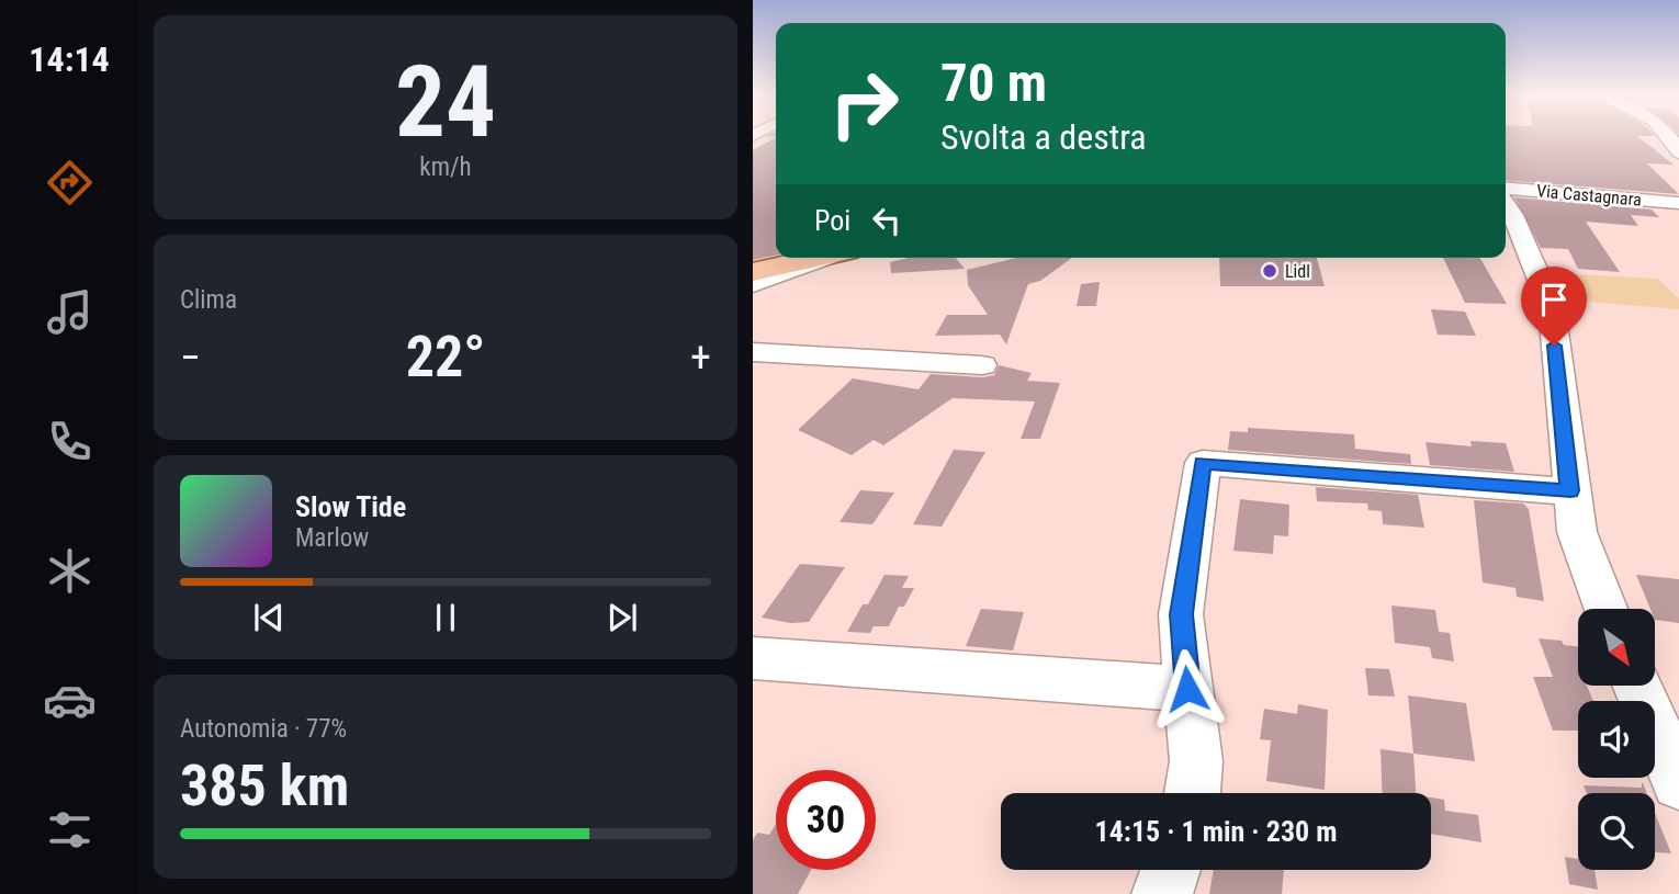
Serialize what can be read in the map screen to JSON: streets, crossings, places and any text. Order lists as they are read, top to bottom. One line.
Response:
{"streets":{"street":["Via Castagnara"]},"places":["Lidl"],"north":"bottom right","page":{"tabs":"14:14","tile":[["24","km/h"],"Clima",["Autonomia · 77%","385 km"]],"turn":["70 m","Svolta a destra"],"then":"Poi","heat":["−","22°","+"],"song":["Slow Tide","Marlow"],"limit":"30","trip":"14:15 · 1 min · 230 m"}}
